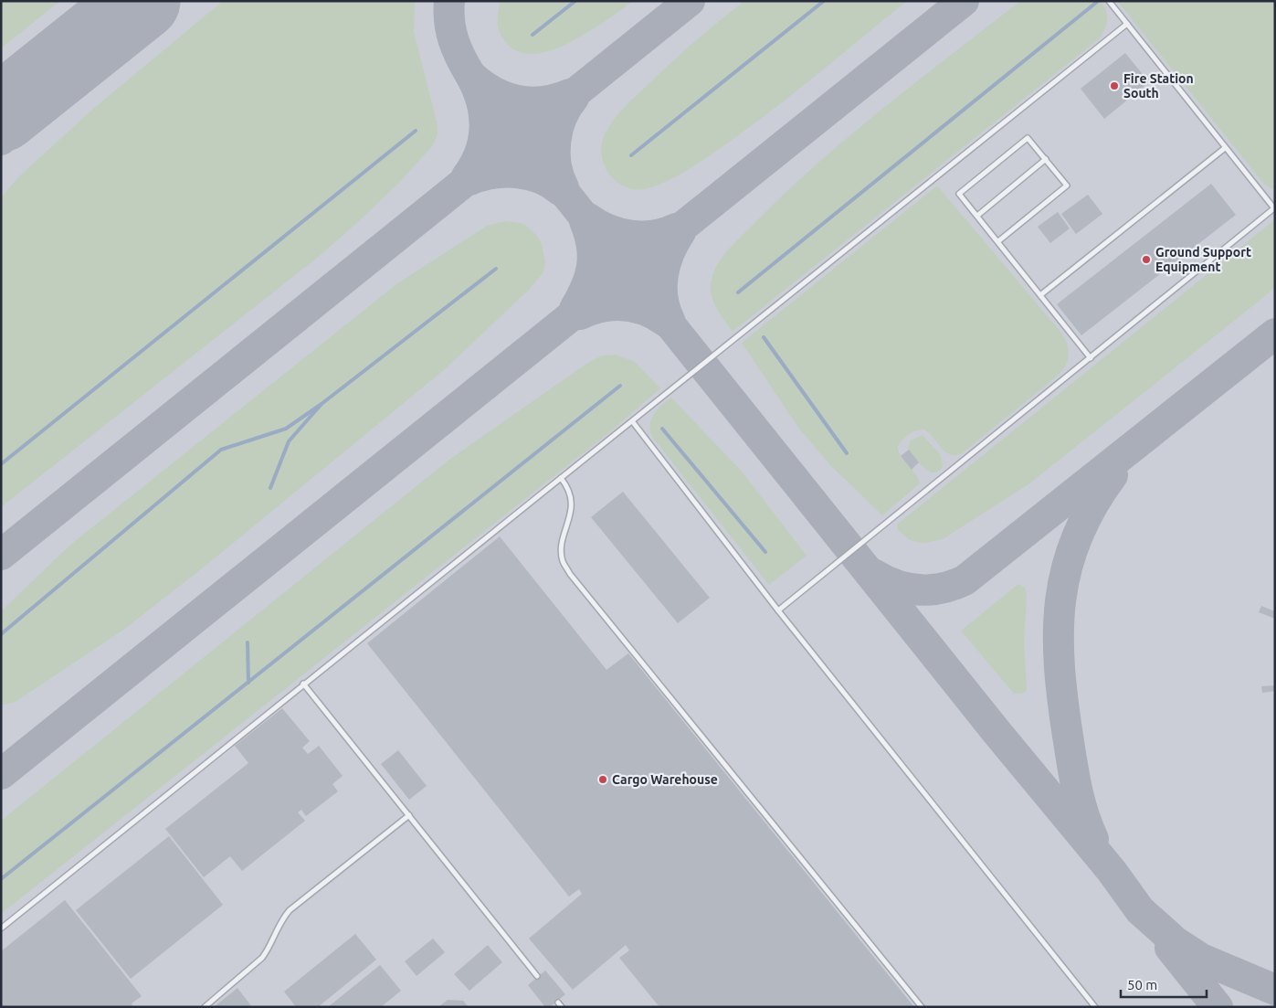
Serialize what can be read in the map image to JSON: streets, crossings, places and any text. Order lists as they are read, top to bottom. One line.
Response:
{"places":["Fire Station South","Ground Support Equipment","Cargo Warehouse"],"scale_bar":"50 m"}
